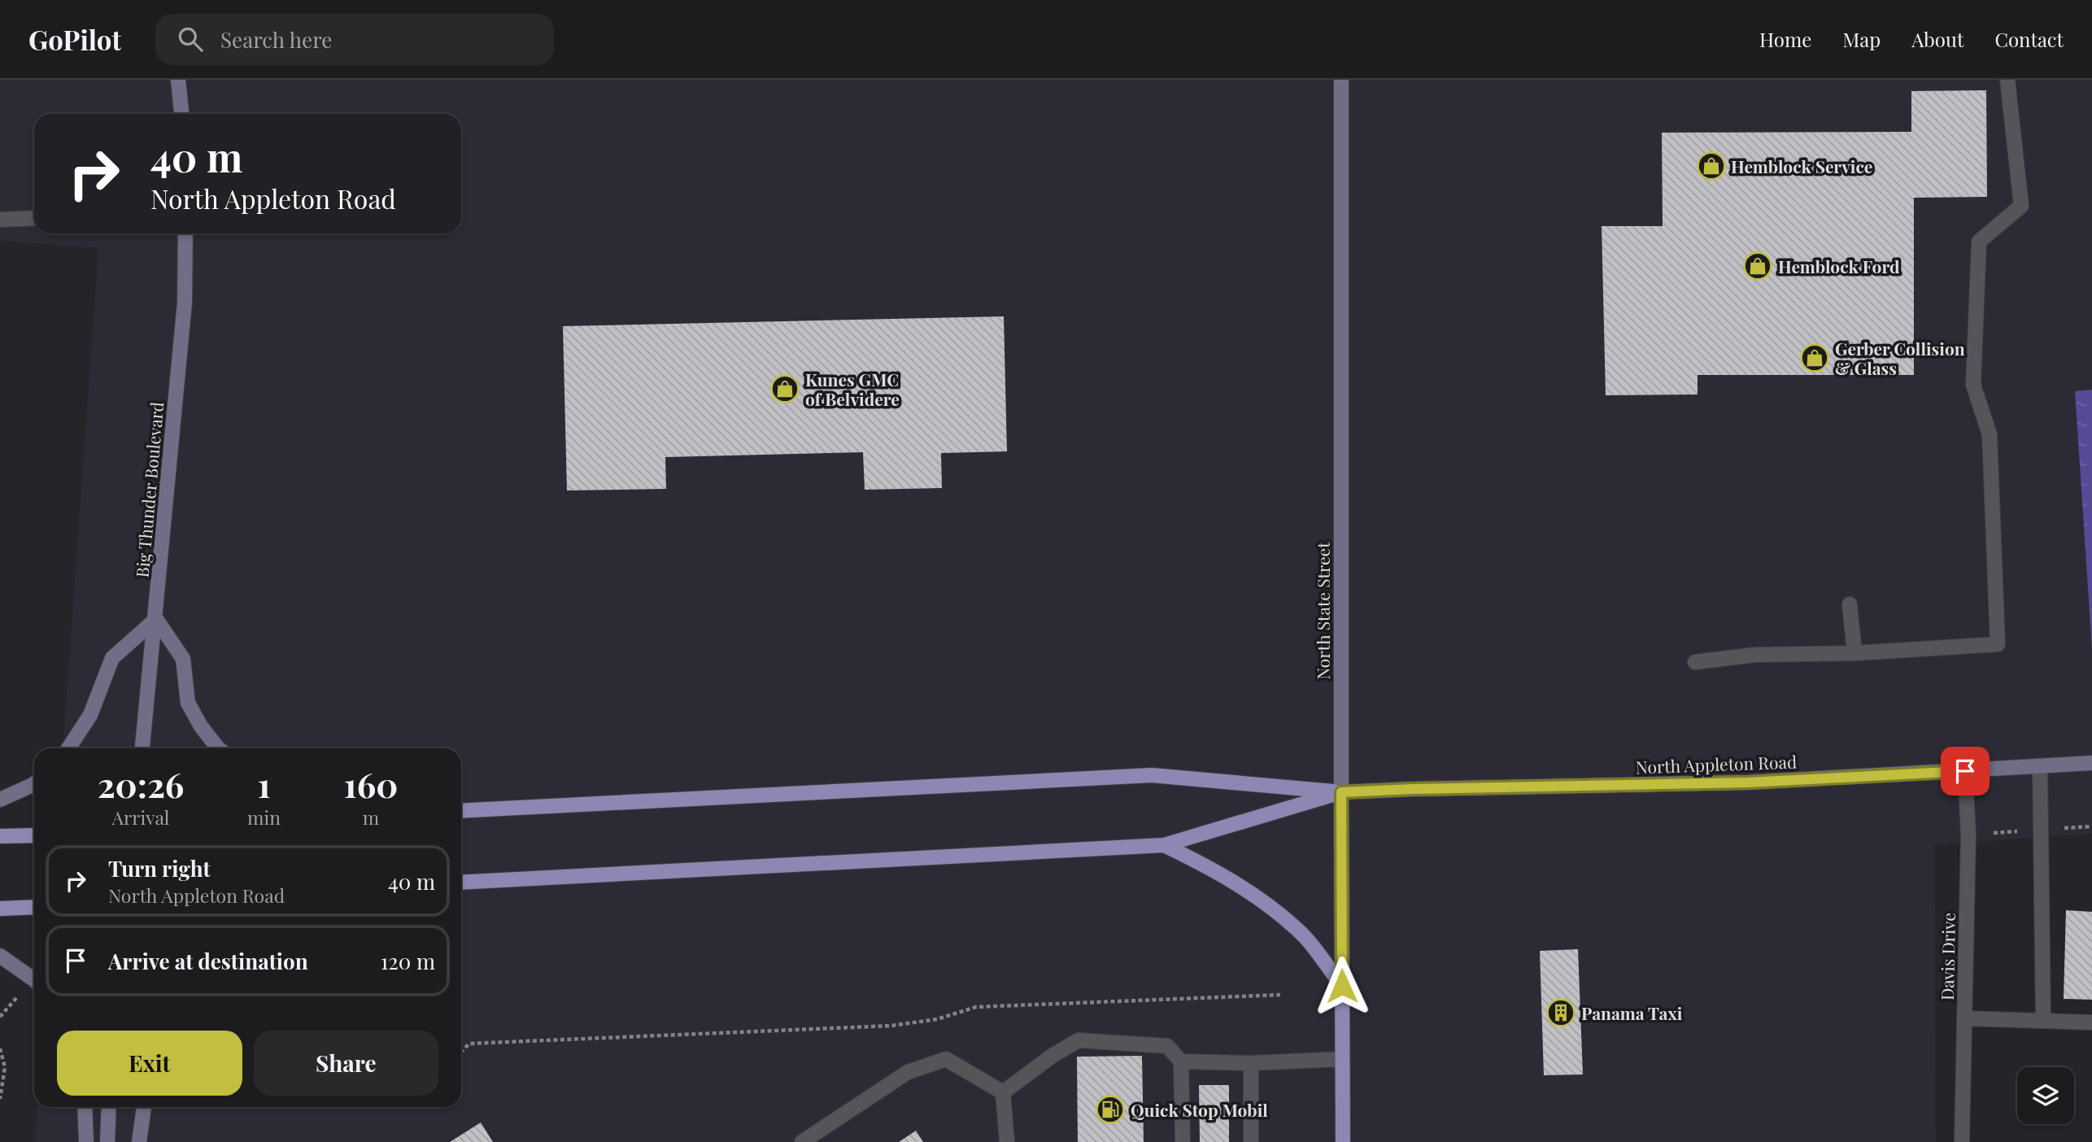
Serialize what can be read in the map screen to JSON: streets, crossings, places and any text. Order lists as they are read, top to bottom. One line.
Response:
{"streets":{"main road":["Big Thunder Boulevard","North State Street","North Appleton Road"],"street":["Davis Drive"]},"crossings":[["North State Street","North Appleton Road"],["North Appleton Road","Davis Drive"]],"places":{"shop":["Hemblock Service","Hemblock Ford","Gerber Collision & Glass","Kunes GMC of Belvidere"],"building":["Panama Taxi"],"fuel station":["Quick Stop Mobil"]},"page":{"header":"GoPilot","search":"Search here","nav":["Home","Map","About","Contact"],"turn":["40 m","North Appleton Road"],"eta":["20:26","Arrival","1","min","160","m"],"list":[{"name":"Turn right","note":"North Appleton Road","value":"40 m"},{"name":"Arrive at destination","value":"120 m"}],"buttons":["Exit","Share"]}}
